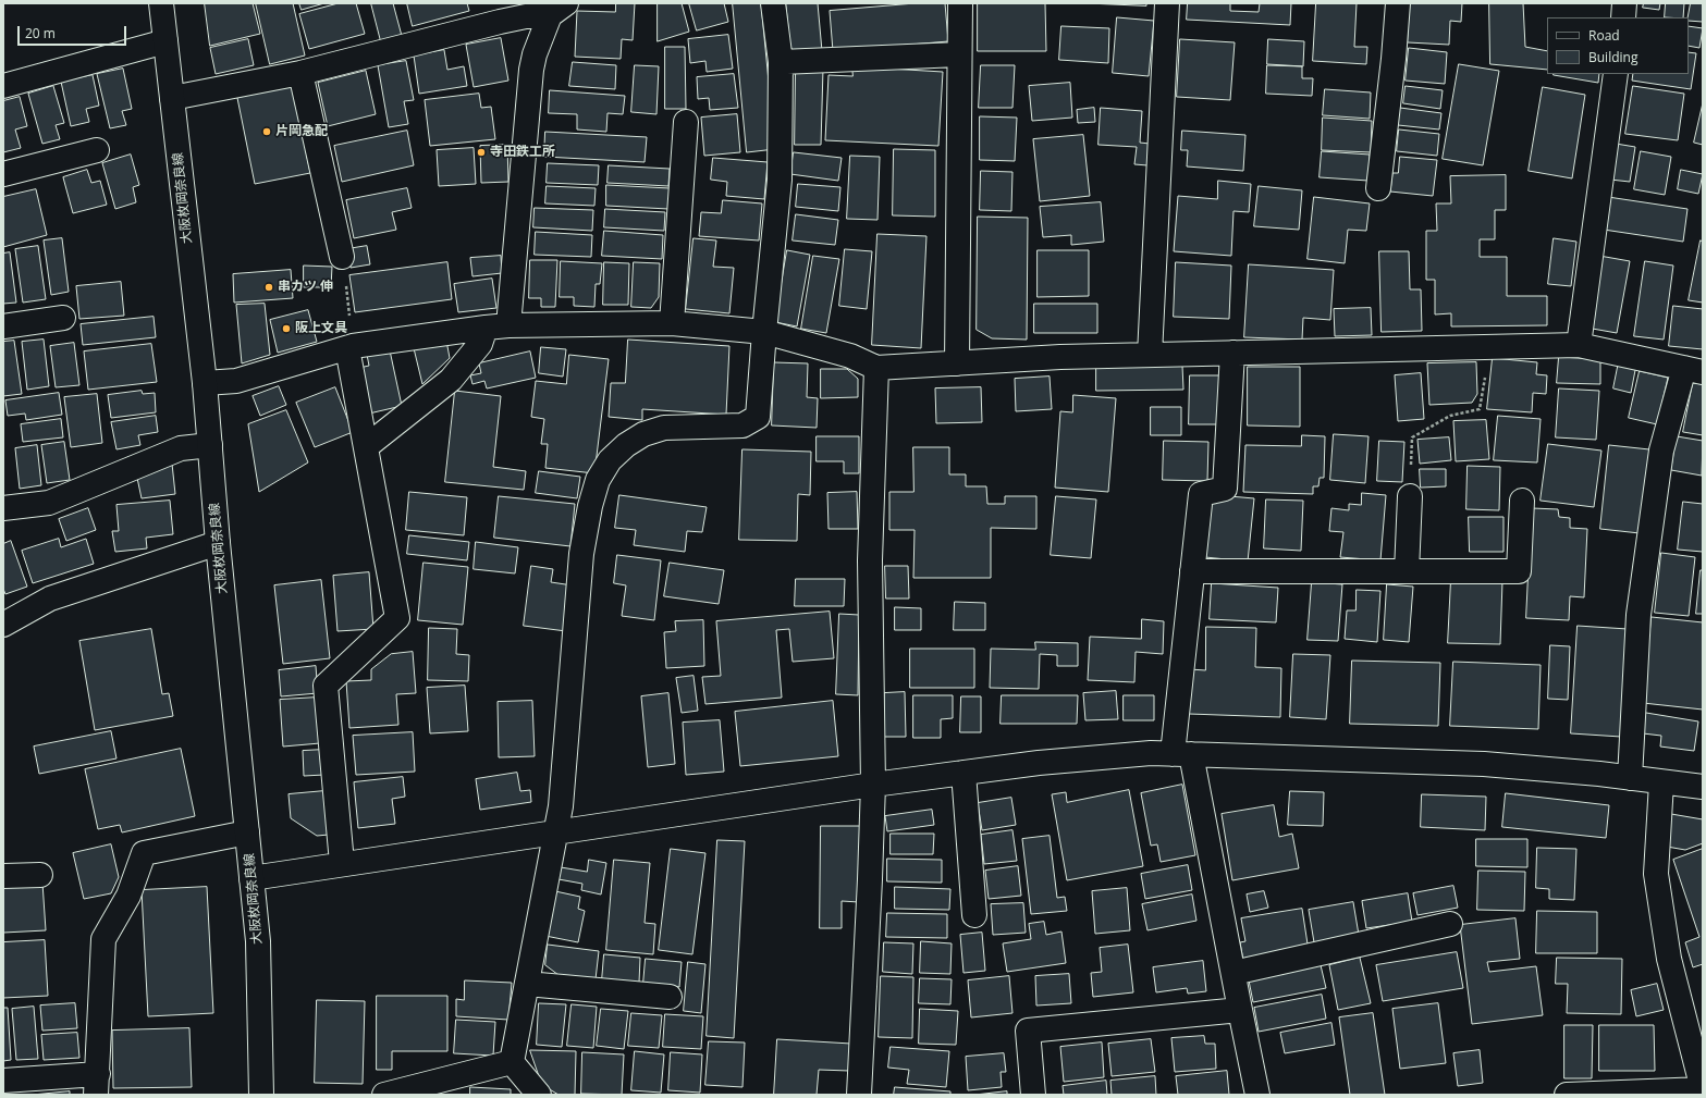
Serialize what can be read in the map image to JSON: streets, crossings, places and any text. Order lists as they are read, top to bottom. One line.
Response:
{"streets":{"street":["大阪枚岡奈良線"]},"places":["片岡急配","寺田鉄工所","串カツ 伸","阪上文具"],"legend":["Road","Building"],"scale_bar":"20 m"}
